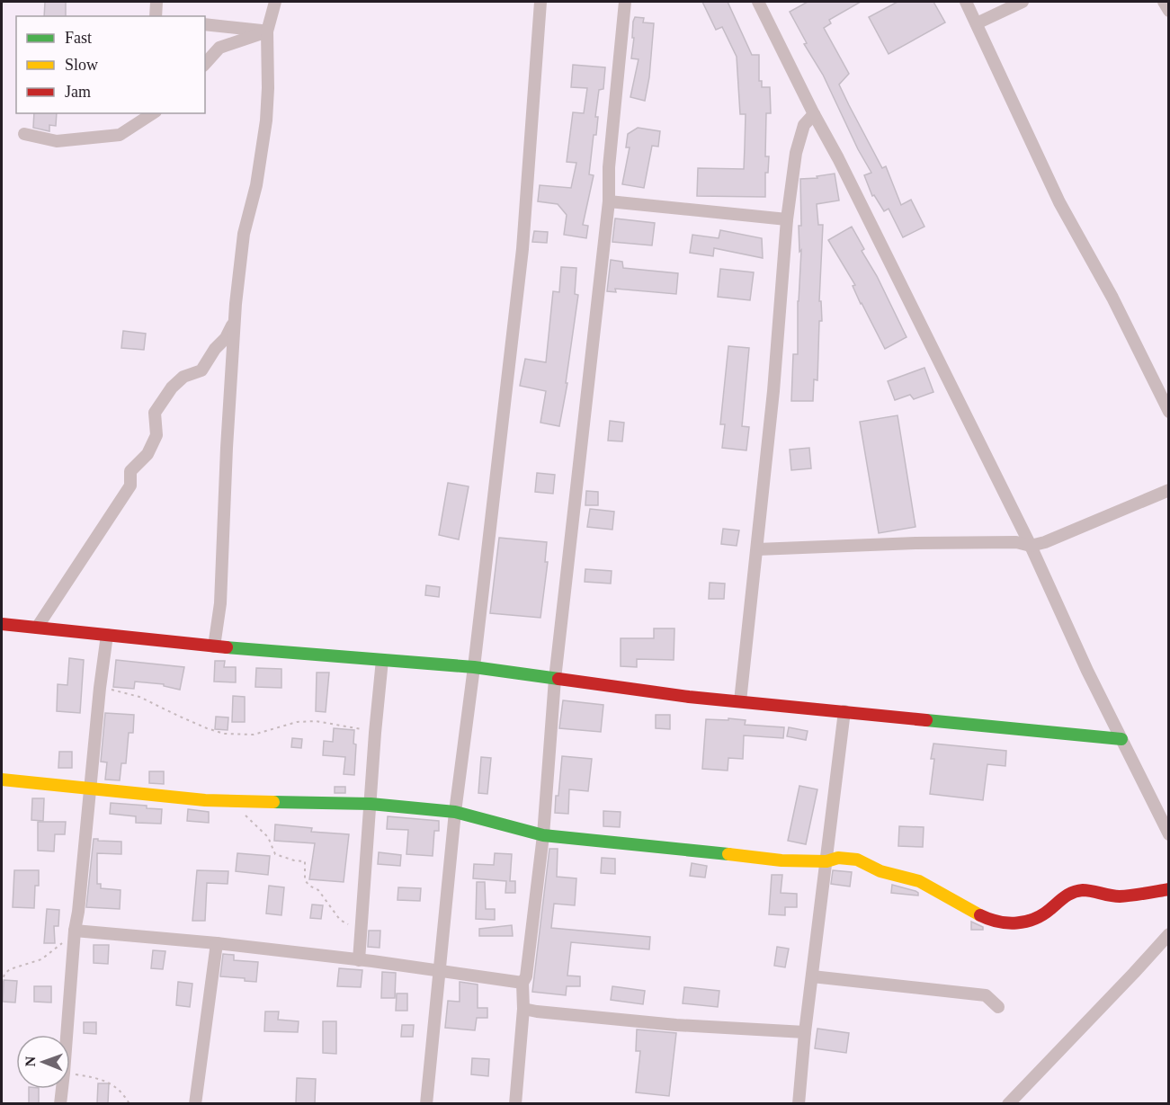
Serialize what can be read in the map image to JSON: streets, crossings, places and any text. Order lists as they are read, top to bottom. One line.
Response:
{"legend":["Fast","Slow","Jam"],"north":"left"}
